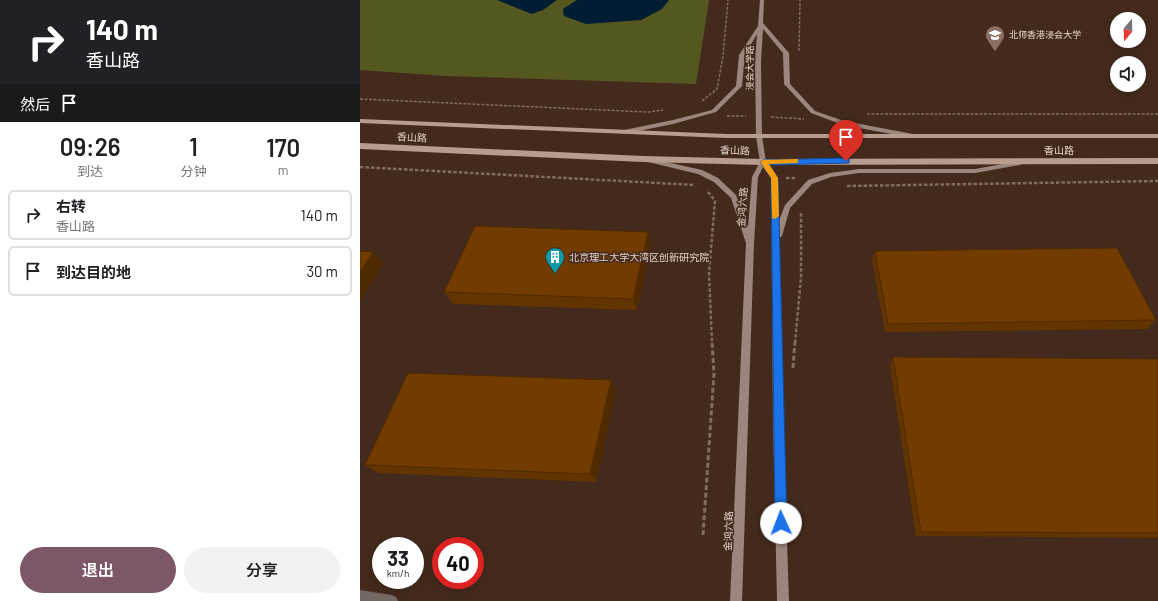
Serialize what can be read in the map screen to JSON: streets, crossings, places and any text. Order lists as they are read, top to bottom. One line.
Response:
{"streets":{"main road":["香山路"],"street":["浸会大学路","金鸿六路"]},"crossings":[["浸会大学路","香山路"],["浸会大学路","金鸿六路"],["香山路","金鸿六路"]],"places":{"school or university":["北师香港浸会大学"],"building":["北京理工大学大湾区创新研究院"]},"north":"bottom","page":{"turn":["140 m","香山路"],"then":"然后","eta":["09:26","到达","1","分钟","170","m"],"list":[{"name":"右转","note":"香山路","value":"140 m"},{"name":"到达目的地","value":"30 m"}],"speed":"33 km/h","limit":"40","buttons":["退出","分享"]}}
